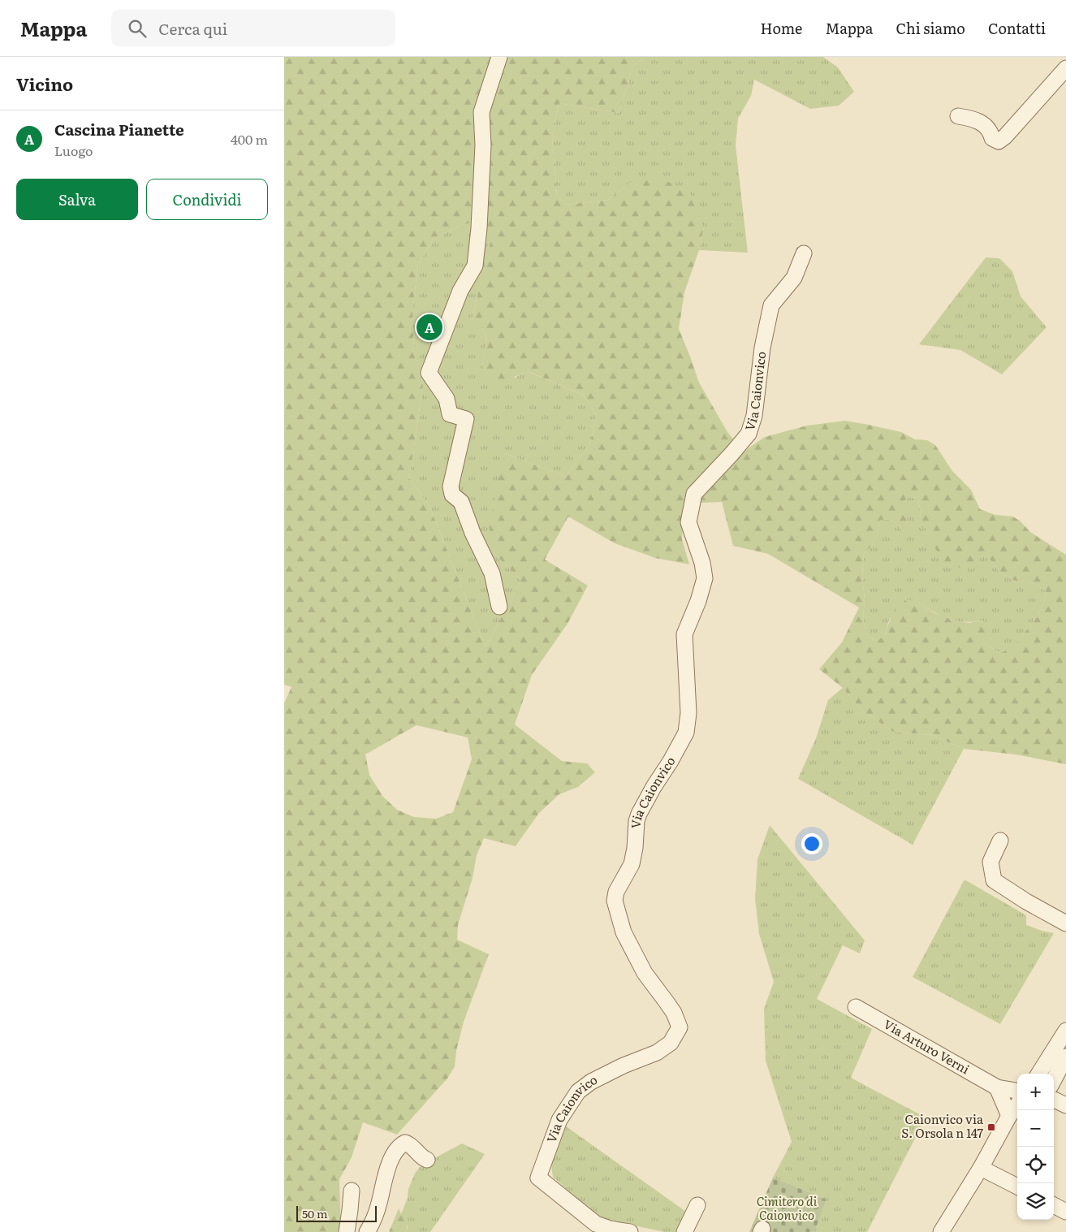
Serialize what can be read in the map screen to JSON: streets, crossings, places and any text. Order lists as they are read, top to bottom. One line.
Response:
{"streets":{"street":["Via Caionvico","Via Arturo Verni"]},"parks":["Cimitero di Caionvico"],"places":{"transit":["Caionvico via S. Orsola n 147"]},"scale_bar":"50 m","page":{"header":"Mappa","search":"Cerca qui","nav":["Home","Mappa","Chi siamo","Contatti"],"heading":"Vicino","list":[{"mark":"A","name":"Cascina Pianette","note":"Luogo","value":"400 m"}],"buttons":["Salva","Condividi"],"pins":"A","map_buttons":["+","−"],"scale":"50 m"}}
